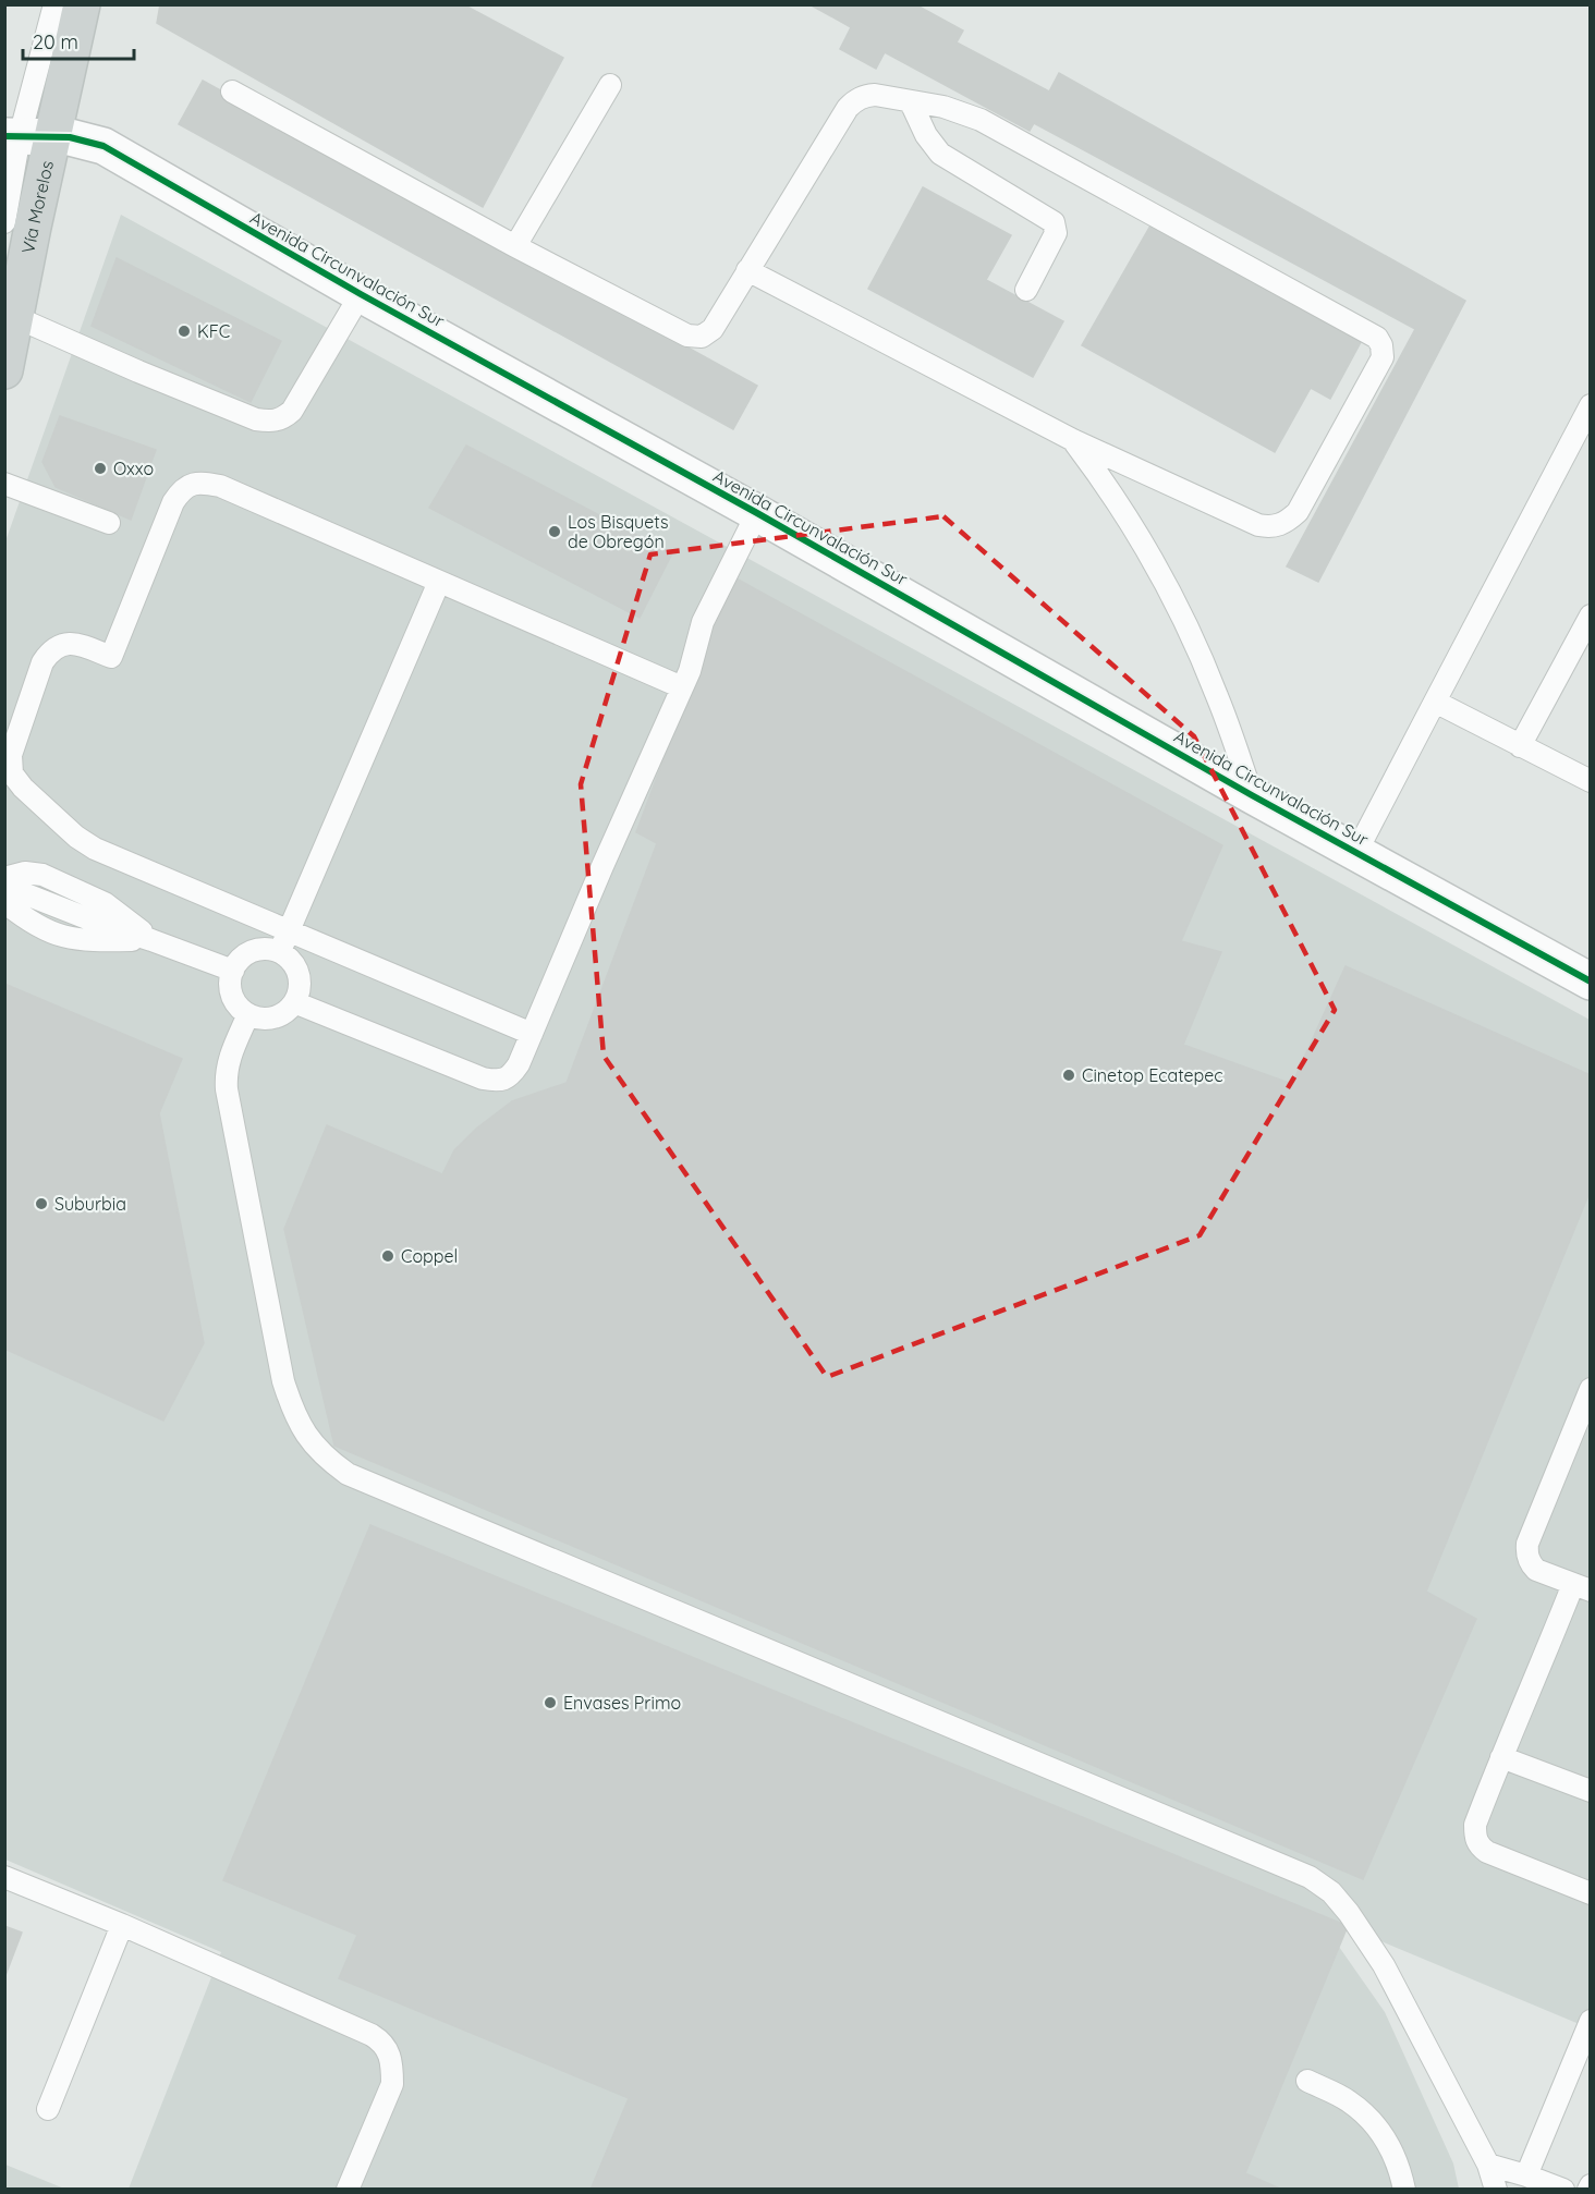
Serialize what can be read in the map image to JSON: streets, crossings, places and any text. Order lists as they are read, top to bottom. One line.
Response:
{"streets":{"main road":["Vía Morelos"],"street":["Avenida Circunvalación Sur"]},"crossings":[["Vía Morelos","Avenida Circunvalación Sur"]],"places":["KFC","Oxxo","Los Bisquets de Obregón","Cinetop Ecatepec","Suburbia","Coppel","Envases Primo"],"scale_bar":"20 m"}
